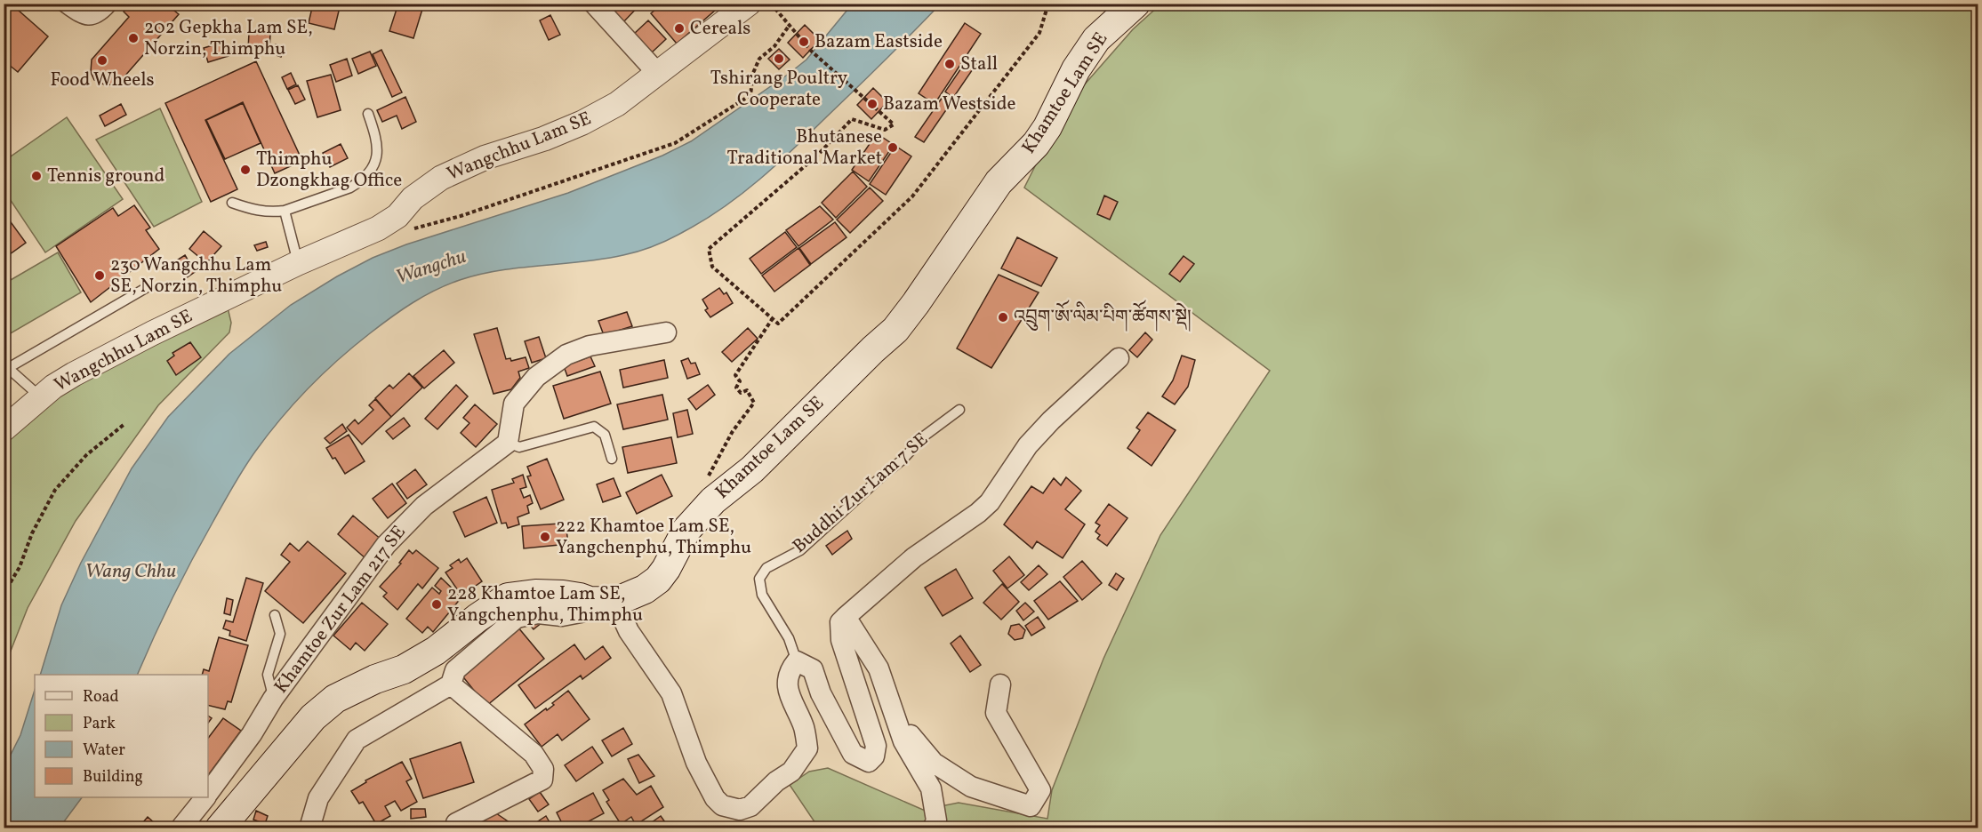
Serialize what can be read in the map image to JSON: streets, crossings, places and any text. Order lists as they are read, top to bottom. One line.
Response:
{"streets":{"main road":["Khamtoe Lam SE"],"street":["Wangchhu Lam SE","Khamtoe Zur Lam 217 SE"],"lane":["Buddhi Zur Lam 7 SE"]},"water":["Wangchu","Wang Chhu"],"places":["Cereals","202 Gepkha Lam SE, Norzin, Thimphu","Bazam Eastside","Tshirang Poultry Cooperate","Food Wheels","Stall","Bazam Westside","Bhutanese Traditional Market","Thimphu Dzongkhag Office","Tennis ground","230 Wangchhu Lam SE, Norzin, Thimphu","འབྲུག་ཨོ་ལིམ་པིག་ཚོགས་སྡེ།","222 Khamtoe Lam SE, Yangchenphu, Thimphu","228 Khamtoe Lam SE, Yangchenphu, Thimphu"],"legend":["Road","Park","Water","Building"]}
